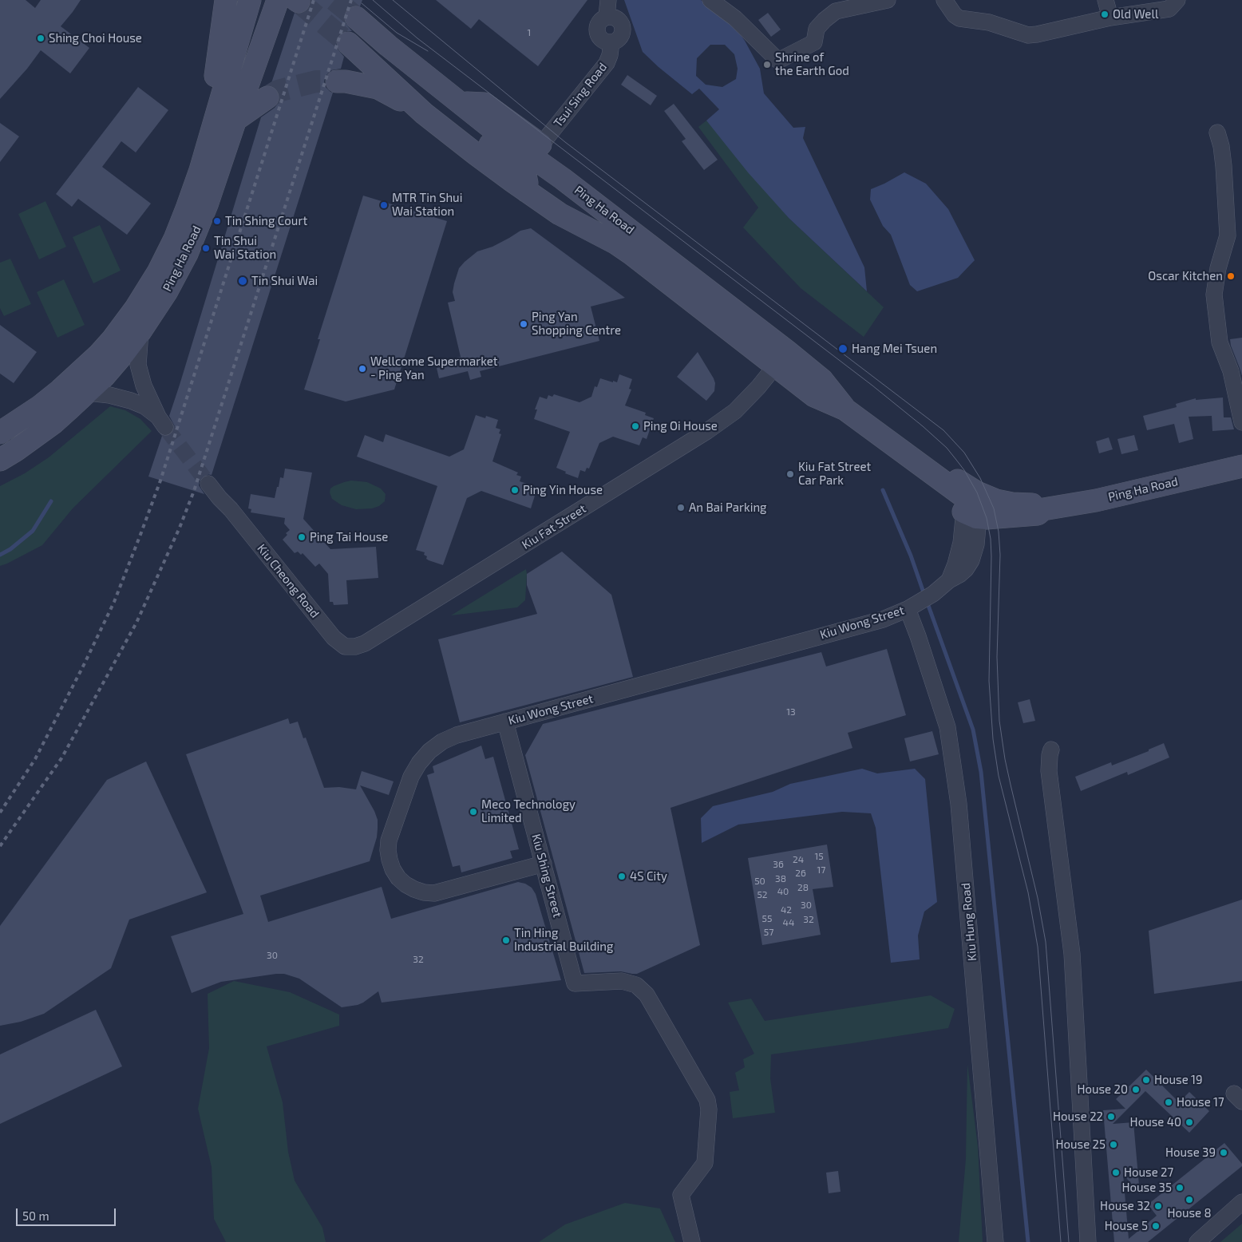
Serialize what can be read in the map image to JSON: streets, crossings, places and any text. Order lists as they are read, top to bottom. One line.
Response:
{"streets":{"street":["Tsui Sing Road","Ping Ha Road","Kiu Fat Street","Kiu Cheong Road","Kiu Wong Street","Kiu Shing Street","Kiu Hung Road"]},"crossings":[["Tsui Sing Road","Ping Ha Road"],["Ping Ha Road","Kiu Fat Street"],["Ping Ha Road","Kiu Wong Street"],["Kiu Fat Street","Kiu Cheong Road"],["Kiu Wong Street","Kiu Shing Street"],["Kiu Wong Street","Kiu Hung Road"]],"places":["Old Well","Shing Choi House","Shrine of the Earth God","MTR Tin Shui Wai Station","Tin Shing Court","Tin Shui Wai Station","Oscar Kitchen","Tin Shui Wai","Ping Yan Shopping Centre","Hang Mei Tsuen","Wellcome Supermarket - Ping Yan","Ping Oi House","Kiu Fat Street Car Park","Ping Yin House","An Bai Parking","Ping Tai House","Meco Technology Limited","4S City","Tin Hing Industrial Building","House 19","House 20","House 17","House 22","House 40","House 25","House 39","House 27","House 35","House 8","House 32","House 5"],"house_numbers":["1","13","15","24","36","17","26","38","50","28","40","52","30","42","55","32","44","57","30","32"],"scale_bar":"50 m"}
